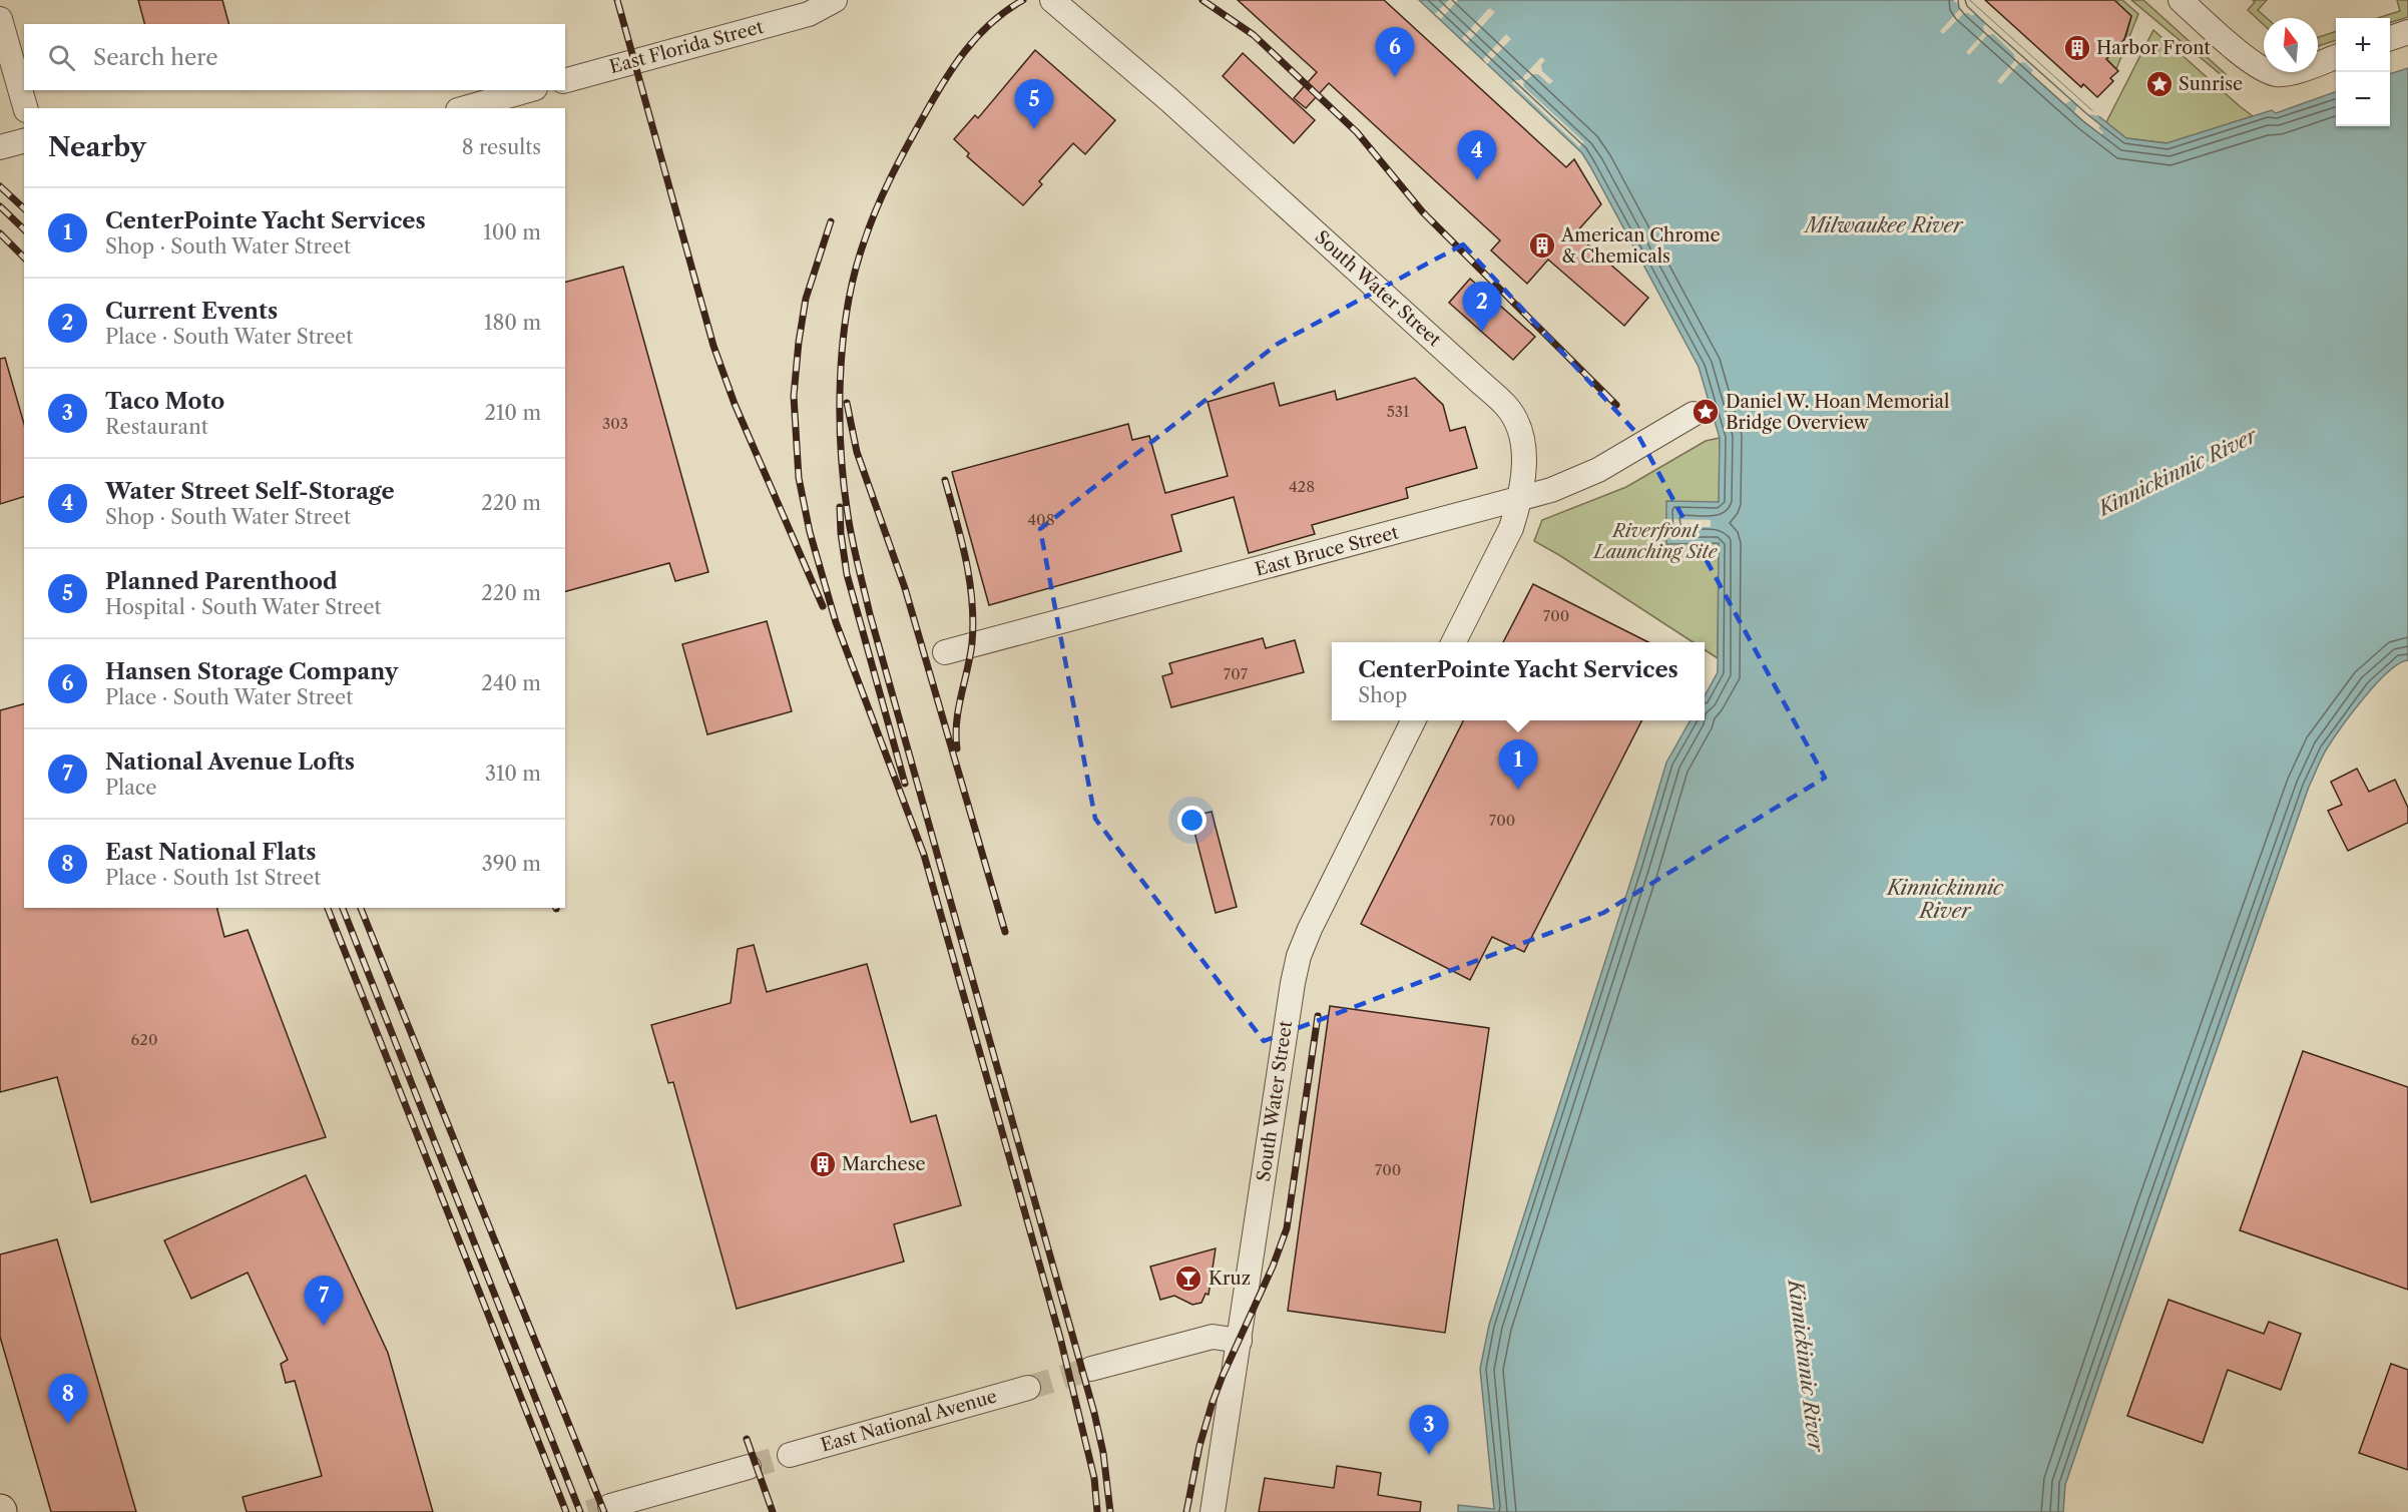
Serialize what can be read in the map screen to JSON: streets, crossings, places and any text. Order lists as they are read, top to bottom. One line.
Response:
{"streets":{"street":["East Florida Street","South Water Street","East Bruce Street","East National Avenue"]},"crossings":[["South Water Street","East Bruce Street"]],"water":["Milwaukee River","Kinnickinnic River"],"parks":["Riverfront Launching Site"],"places":{"building":["Harbor Front","American Chrome & Chemicals","Marchese"],"place":["Sunrise","Daniel W. Hoan Memorial Bridge Overview"],"bar":["Kruz"]},"house_numbers":["531","303","428","408","700","707","700","620","700"],"north":"top","page":{"map_buttons":["+","−"],"search":"Search here","pins":["6","5","4","2","1","7","8","3"],"heading":["Nearby","8 results"],"list":[{"mark":"1","name":"CenterPointe Yacht Services","note":"Shop · South Water Street","value":"100 m"},{"mark":"2","name":"Current Events","note":"Place · South Water Street","value":"180 m"},{"mark":"3","name":"Taco Moto","note":"Restaurant","value":"210 m"},{"mark":"4","name":"Water Street Self-Storage","note":"Shop · South Water Street","value":"220 m"},{"mark":"5","name":"Planned Parenthood","note":"Hospital · South Water Street","value":"220 m"},{"mark":"6","name":"Hansen Storage Company","note":"Place · South Water Street","value":"240 m"},{"mark":"7","name":"National Avenue Lofts","note":"Place","value":"310 m"},{"mark":"8","name":"East National Flats","note":"Place · South 1st Street","value":"390 m"}],"popup":["CenterPointe Yacht Services","Shop"]}}
